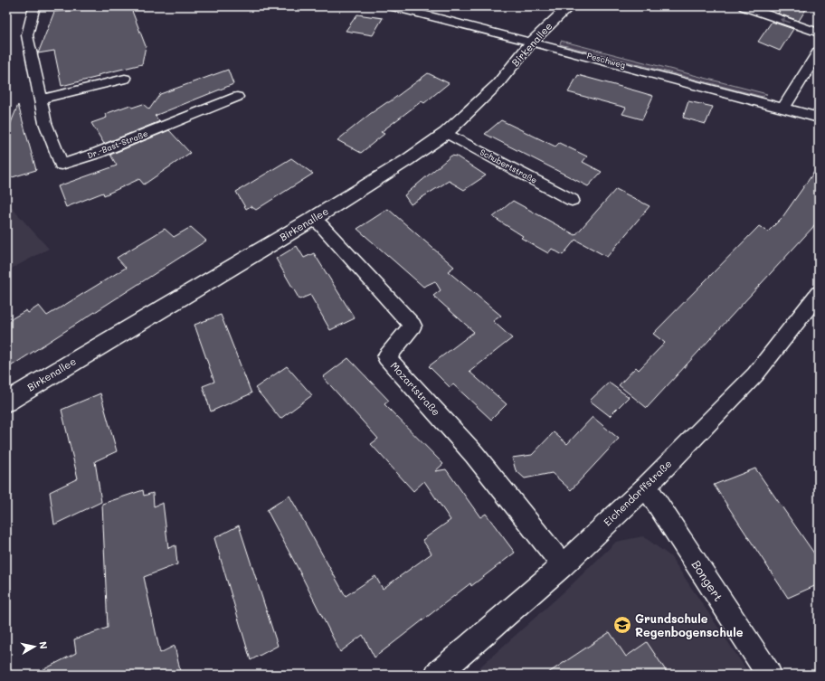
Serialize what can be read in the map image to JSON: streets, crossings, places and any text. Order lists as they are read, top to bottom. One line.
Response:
{"streets":{"street":["Birkenallee","Peschweg","Dr.-Bast-Straße","Schubertstraße","Mozartstraße","Eichendorffstraße","Bongert"]},"crossings":[["Birkenallee","Peschweg"],["Birkenallee","Schubertstraße"],["Birkenallee","Mozartstraße"],["Mozartstraße","Eichendorffstraße"],["Eichendorffstraße","Bongert"]],"places":{"school or university":["Grundschule Regenbogenschule"]},"north":"right"}
